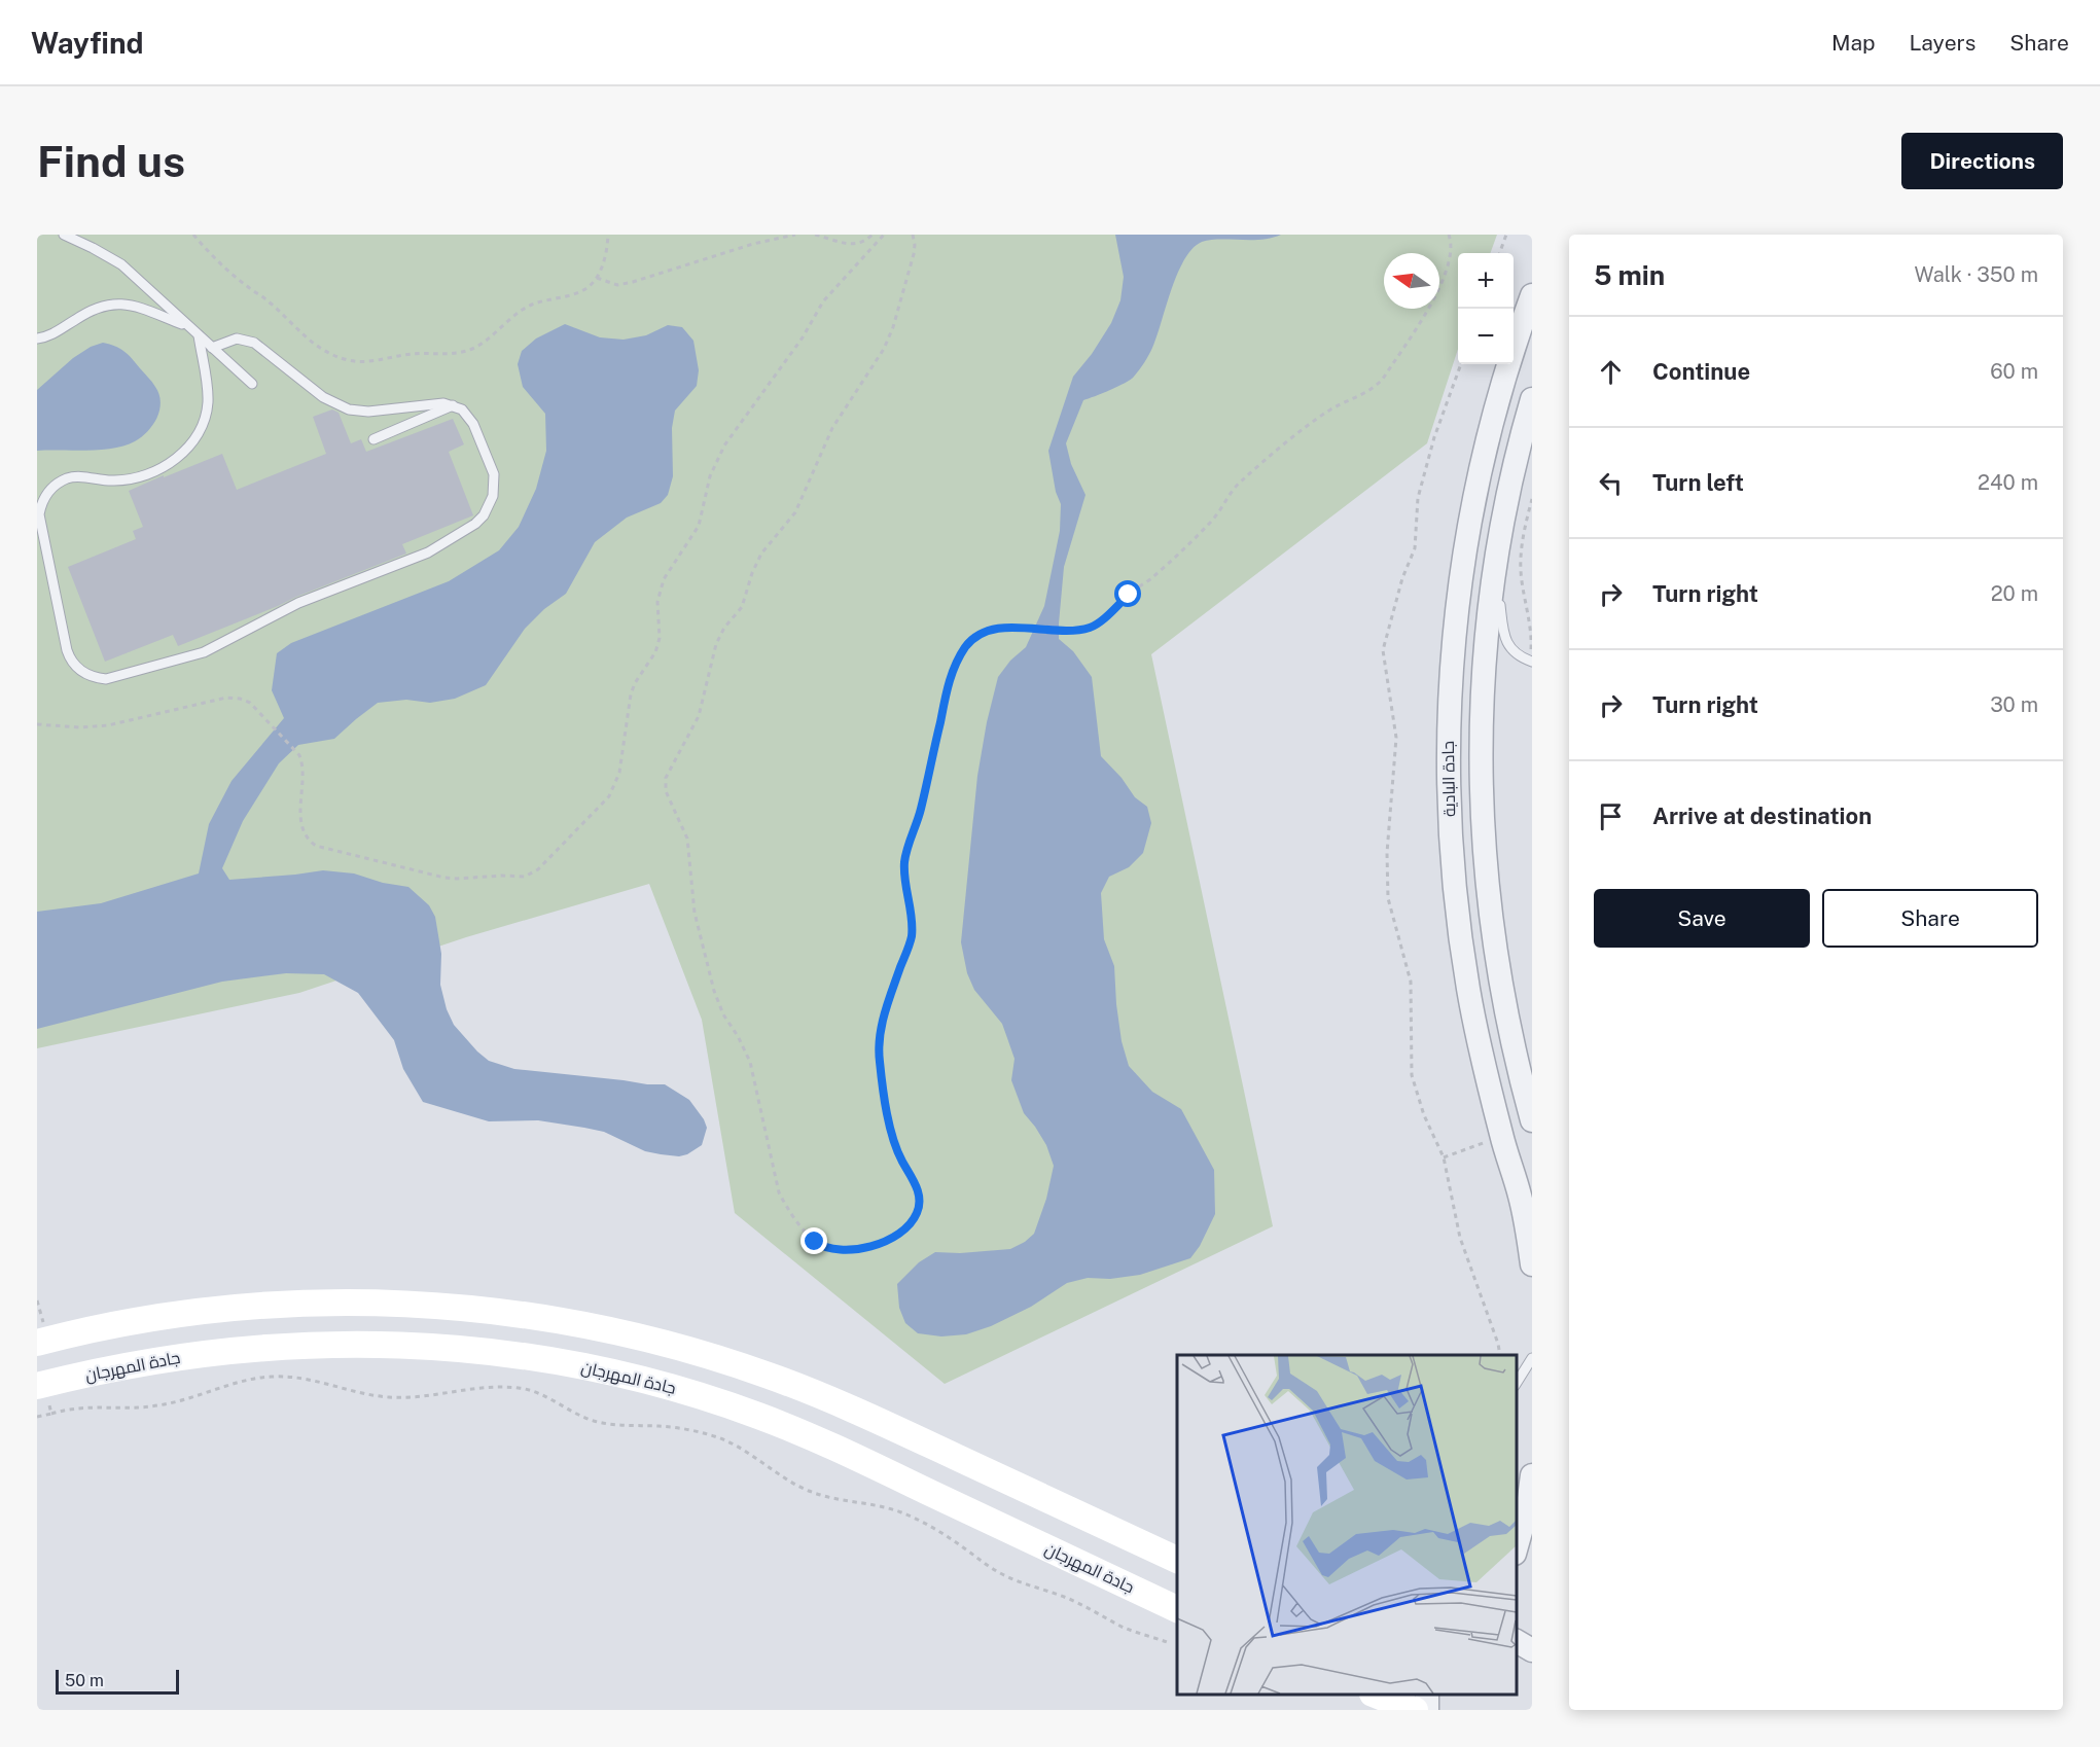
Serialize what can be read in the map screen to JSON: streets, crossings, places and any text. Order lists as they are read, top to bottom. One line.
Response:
{"streets":{"main road":["جادة المهرجان"],"street":["جادة البادية"]},"scale_bar":"50 m","north":"left","page":{"header":"Wayfind","nav":["Map","Layers","Share"],"buttons":["Directions",["Save","Share"]],"title":"Find us","heading":["5 min","Walk · 350 m"],"map_buttons":["+","−"],"list":[["Continue","60 m"],["Turn left","240 m"],["Turn right","20 m"],["Turn right","30 m"],"Arrive at destination"],"scale":"50 m"}}
